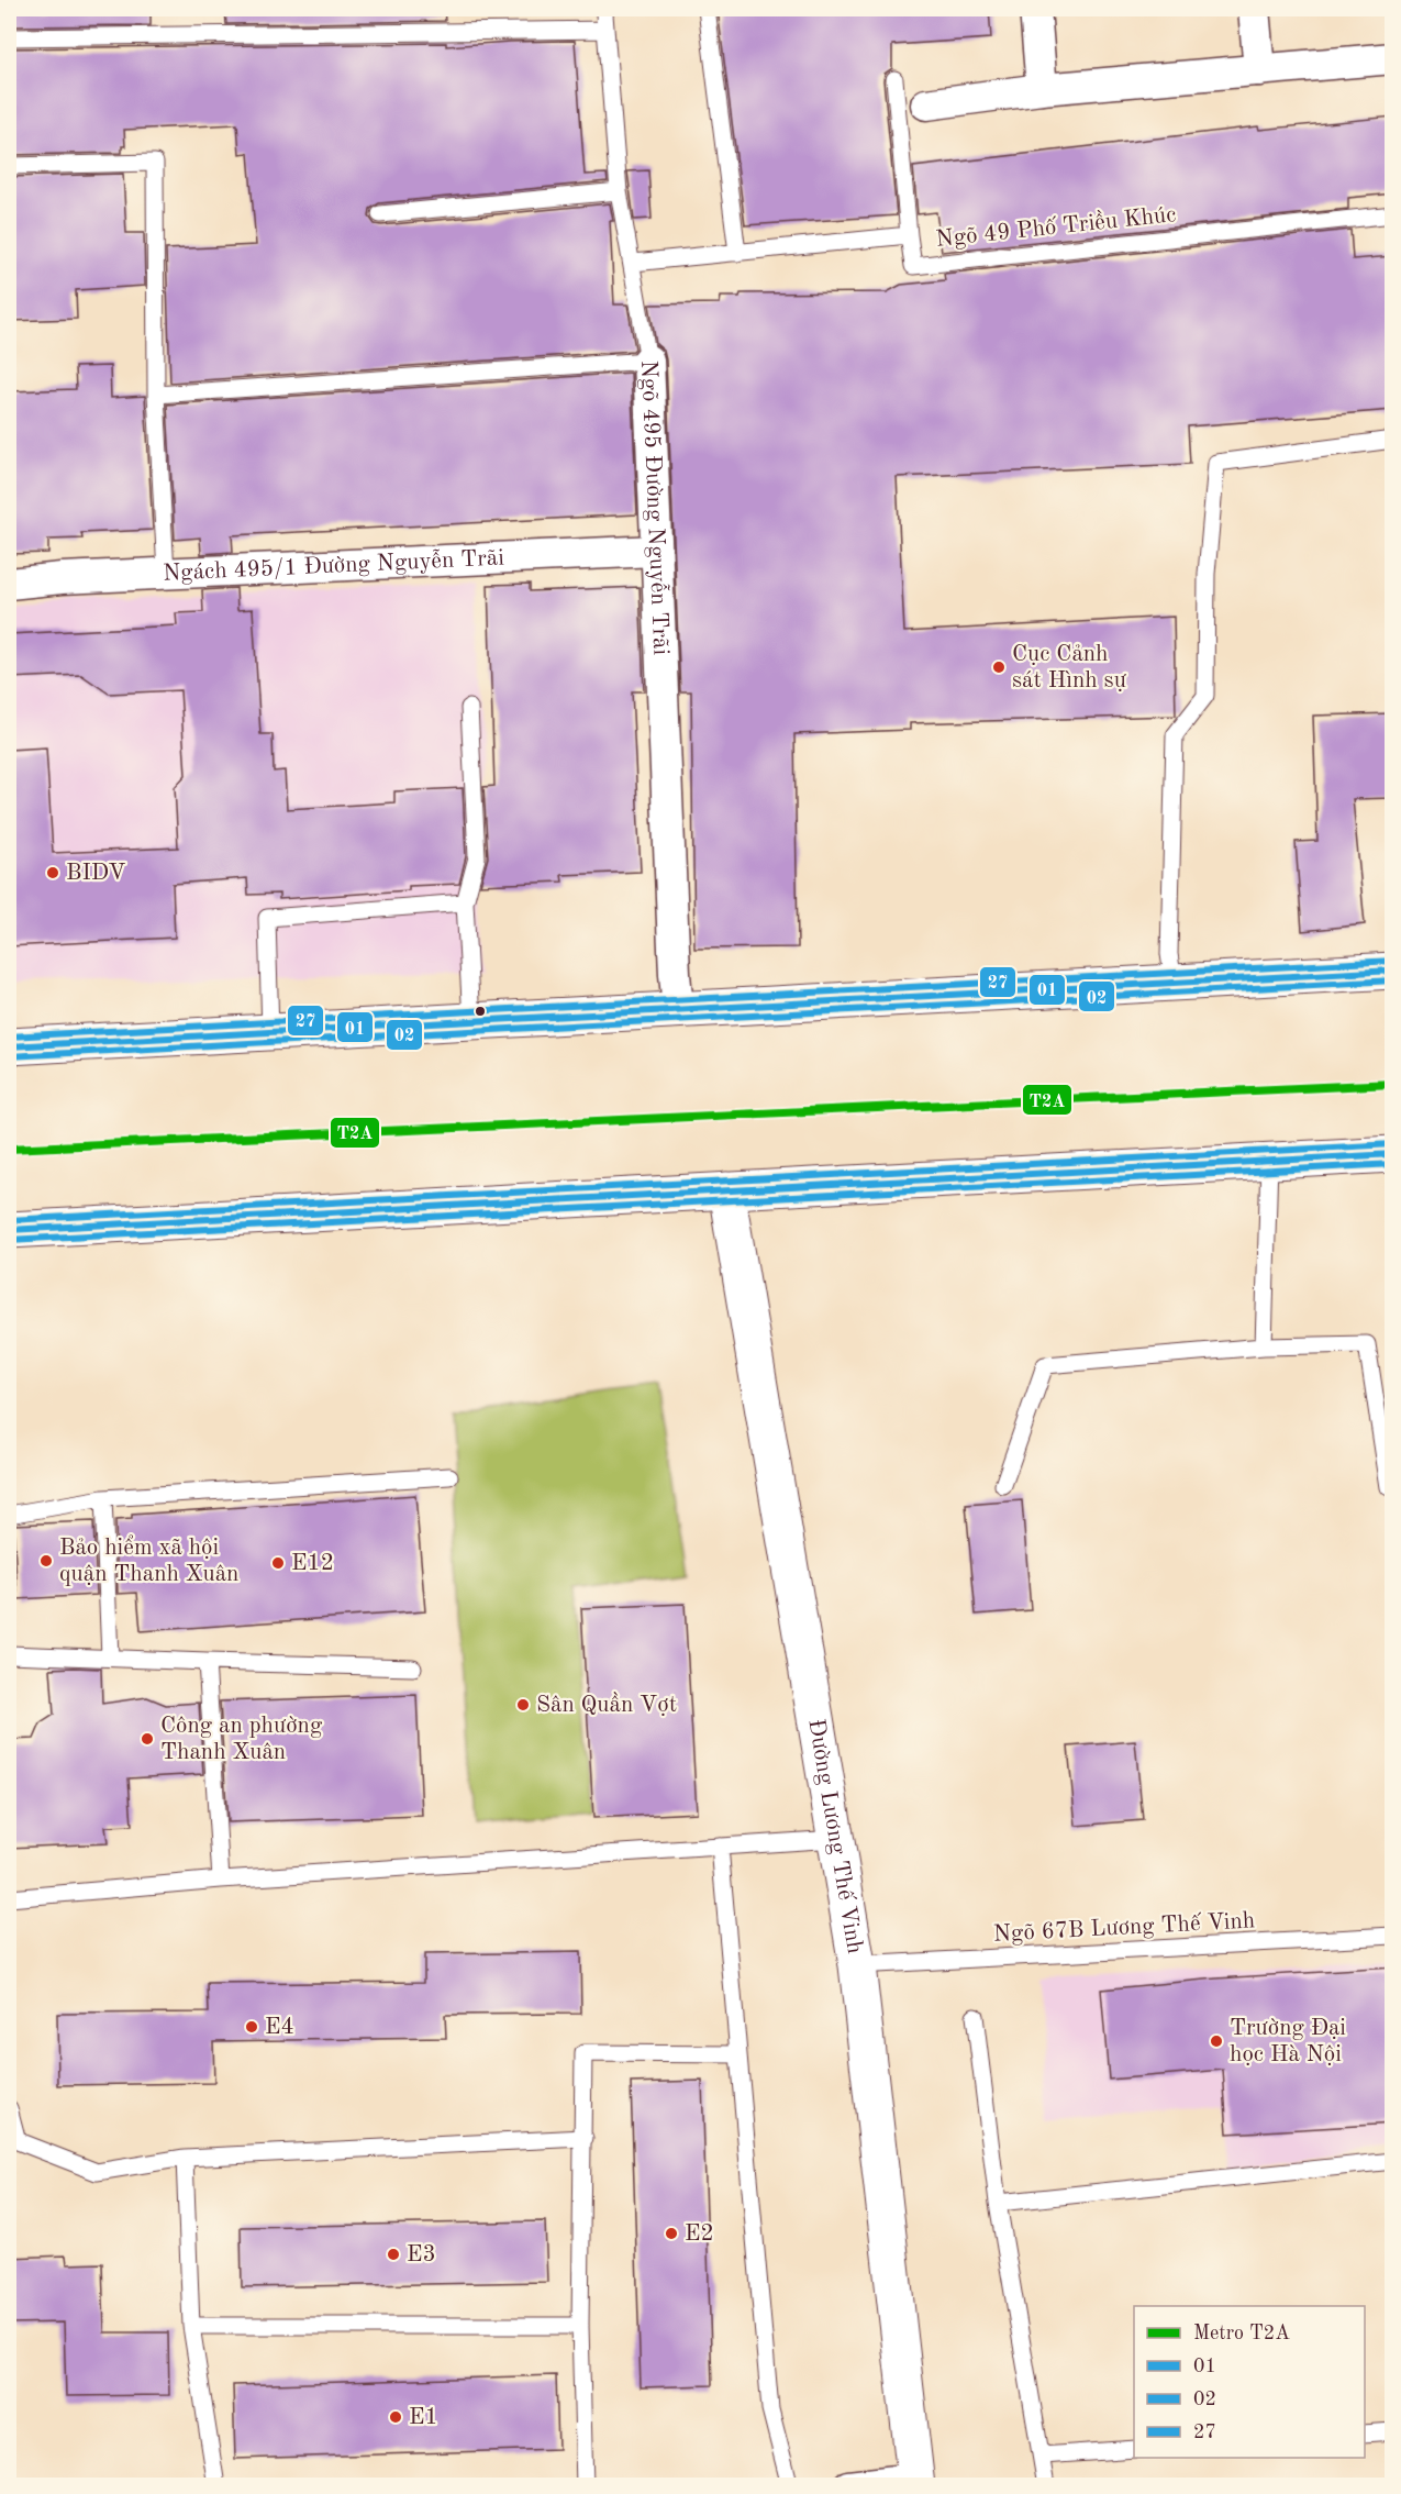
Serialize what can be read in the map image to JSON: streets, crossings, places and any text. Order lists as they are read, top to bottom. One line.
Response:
{"streets":{"main road":["Đường Lương Thế Vinh"],"street":["Ngõ 495 Đường Nguyễn Trãi","Ngách 495/1 Đường Nguyễn Trãi"],"lane":["Ngõ 49 Phố Triều Khúc","Ngõ 67B Lương Thế Vinh"]},"crossings":[["Ngõ 49 Phố Triều Khúc","Ngõ 495 Đường Nguyễn Trãi"],["Ngõ 495 Đường Nguyễn Trãi","Ngách 495/1 Đường Nguyễn Trãi"],["Đường Lương Thế Vinh","Ngõ 67B Lương Thế Vinh"]],"places":["Cục Cảnh sát Hình sự","BIDV","Bảo hiểm xã hội quận Thanh Xuân","E12","Sân Quần Vợt","Công an phường Thanh Xuân","E4","Trường Đại học Hà Nội","E2","E3","E1"],"lines":["transit line 27","transit line 01","transit line 02","metro line T2A"],"legend":["Metro T2A","01","02","27"]}
